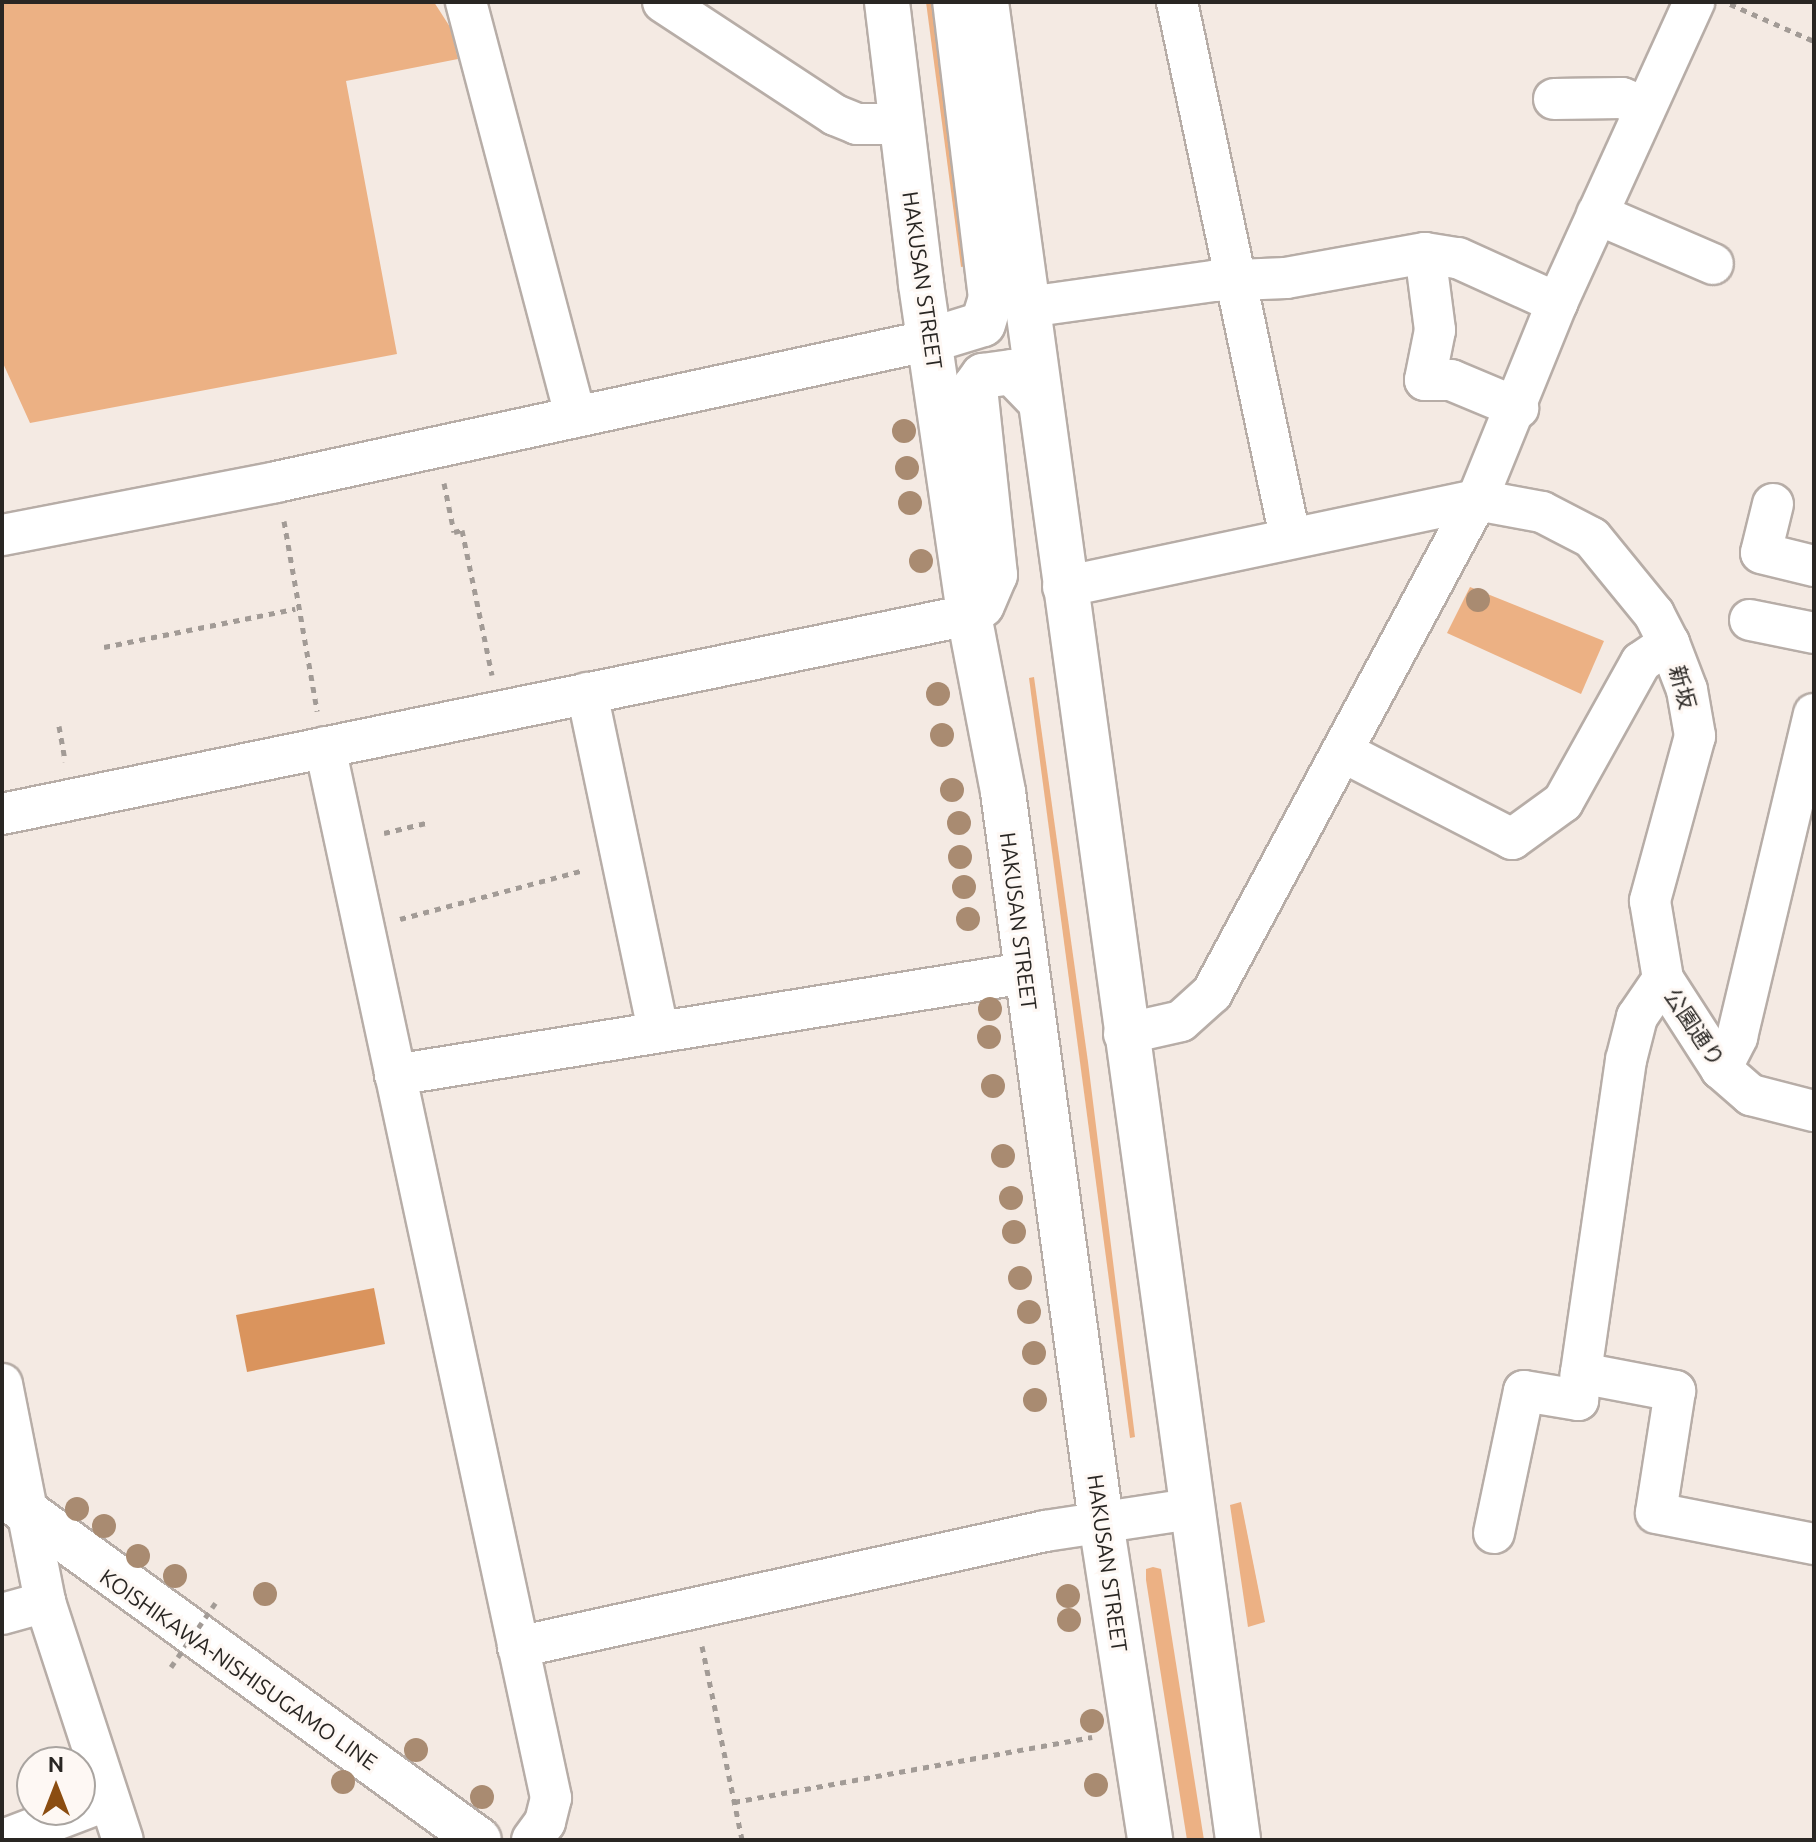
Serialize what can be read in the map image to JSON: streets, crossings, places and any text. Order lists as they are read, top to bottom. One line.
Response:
{"streets":{"main road":["HAKUSAN STREET","KOISHIKAWA-NISHISUGAMO LINE"],"street":["新坂","公園通り"]},"crossings":[["新坂","公園通り"]],"north":"top"}
